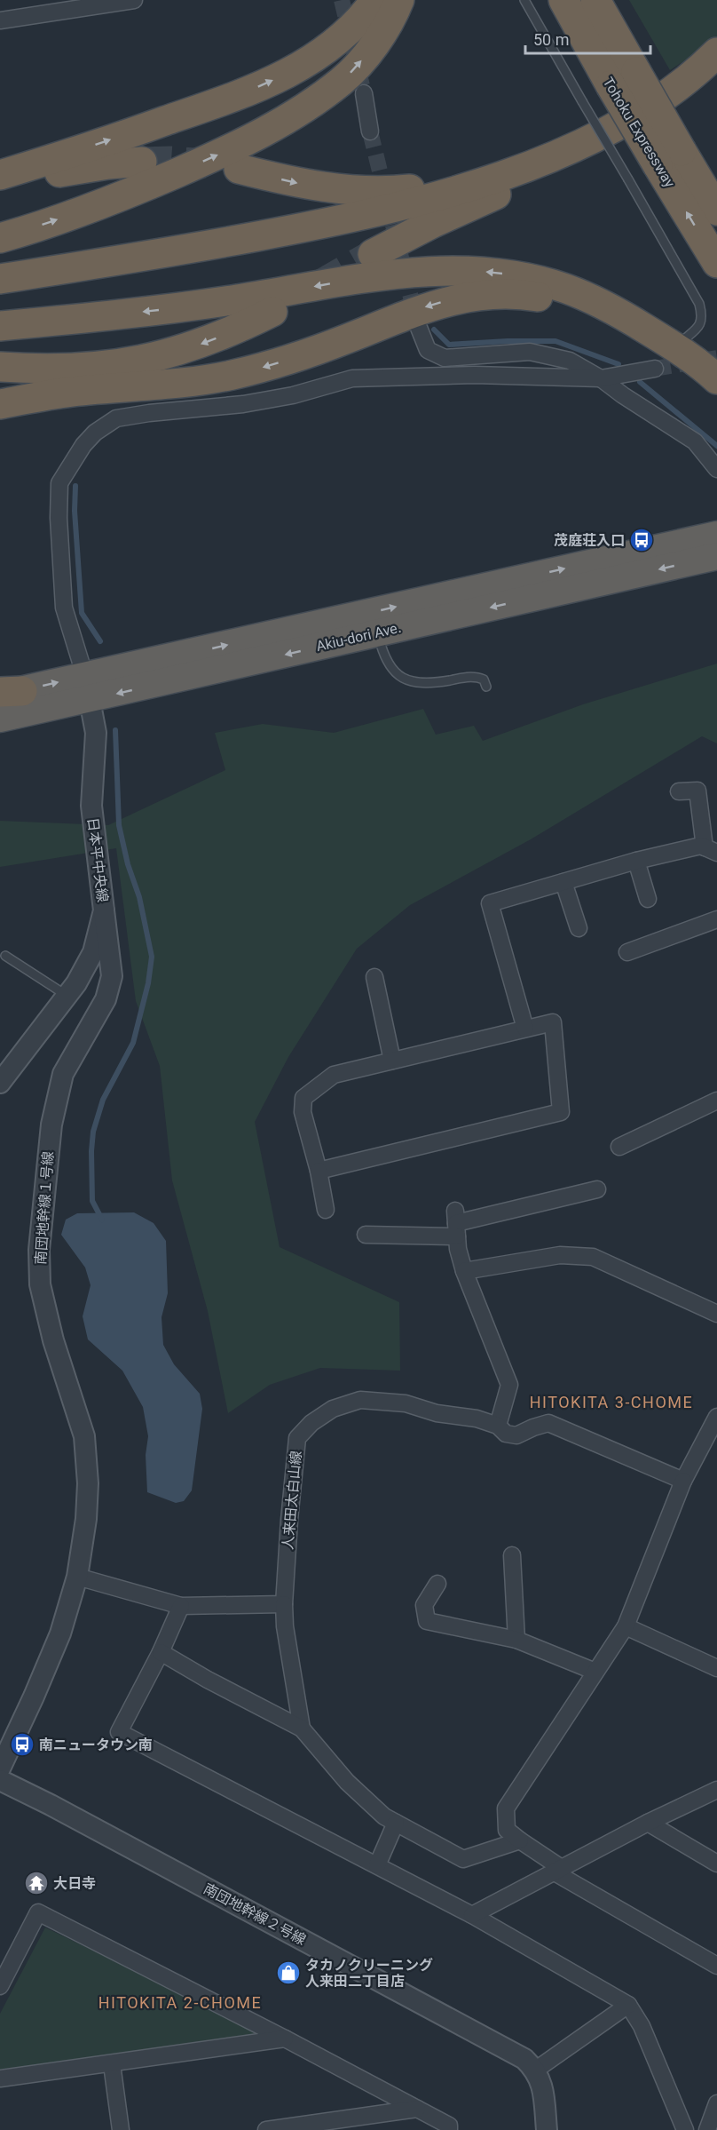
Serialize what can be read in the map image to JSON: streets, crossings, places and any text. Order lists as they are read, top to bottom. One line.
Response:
{"streets":{"highway":["Tohoku Expressway","Akiu-dori Ave."],"street":["日本平中央線","南団地幹線１号線","人来田太白山線","南団地幹線２号線"]},"crossings":[["Akiu-dori Ave.","日本平中央線"],["日本平中央線","南団地幹線１号線"]],"districts":["HITOKITA 3-CHOME","HITOKITA 2-CHOME"],"places":{"bus stop":["茂庭荘入口","南ニュータウン南"],"temple":["大日寺"],"shop":["タカノクリーニング 人来田二丁目店"]},"scale_bar":"50 m"}
